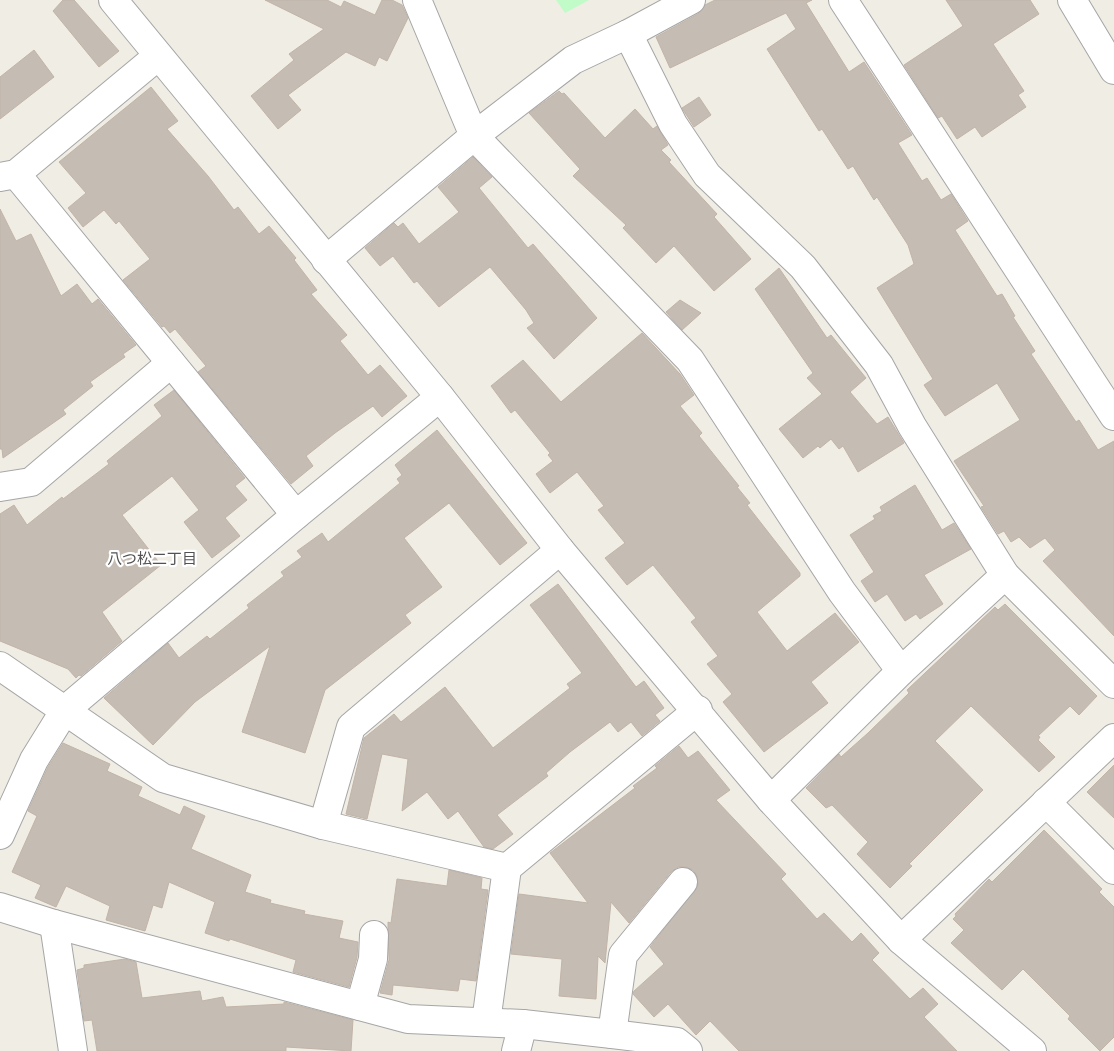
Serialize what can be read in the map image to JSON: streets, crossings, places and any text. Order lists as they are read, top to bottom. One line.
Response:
{"districts":["八つ松二丁目"]}
